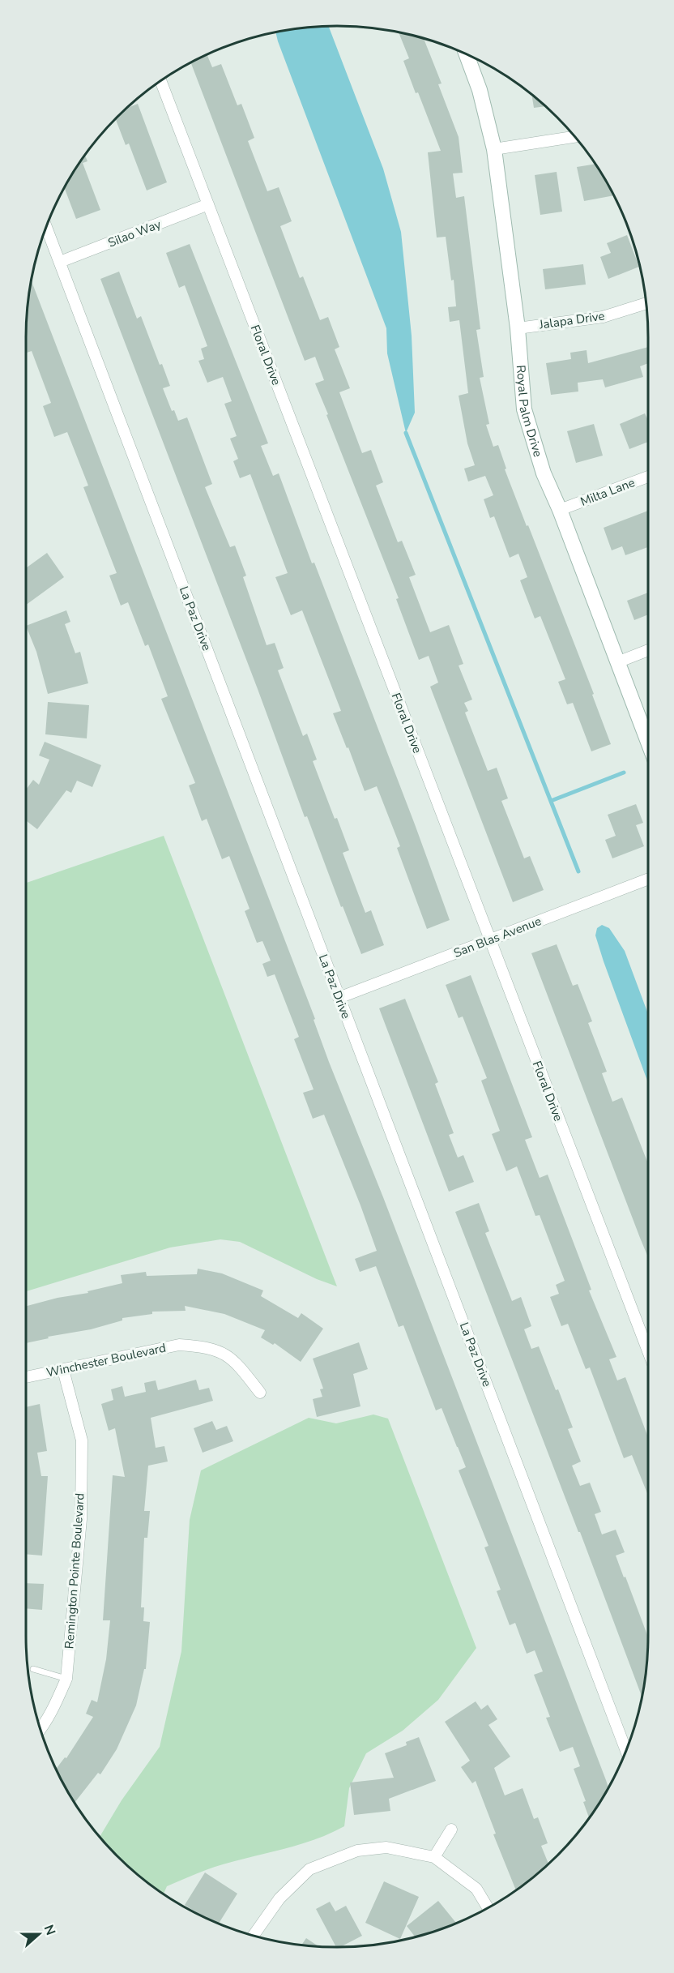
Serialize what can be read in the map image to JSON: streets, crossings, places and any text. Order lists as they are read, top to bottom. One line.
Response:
{"streets":{"street":["Silao Way","Jalapa Drive","Floral Drive","Royal Palm Drive","Milta Lane","La Paz Drive","San Blas Avenue","Winchester Boulevard","Remington Pointe Boulevard"]},"crossings":[["Silao Way","Floral Drive"],["Silao Way","La Paz Drive"],["Jalapa Drive","Royal Palm Drive"],["Floral Drive","San Blas Avenue"],["Royal Palm Drive","Milta Lane"],["La Paz Drive","San Blas Avenue"],["Winchester Boulevard","Remington Pointe Boulevard"]],"north":"right"}
